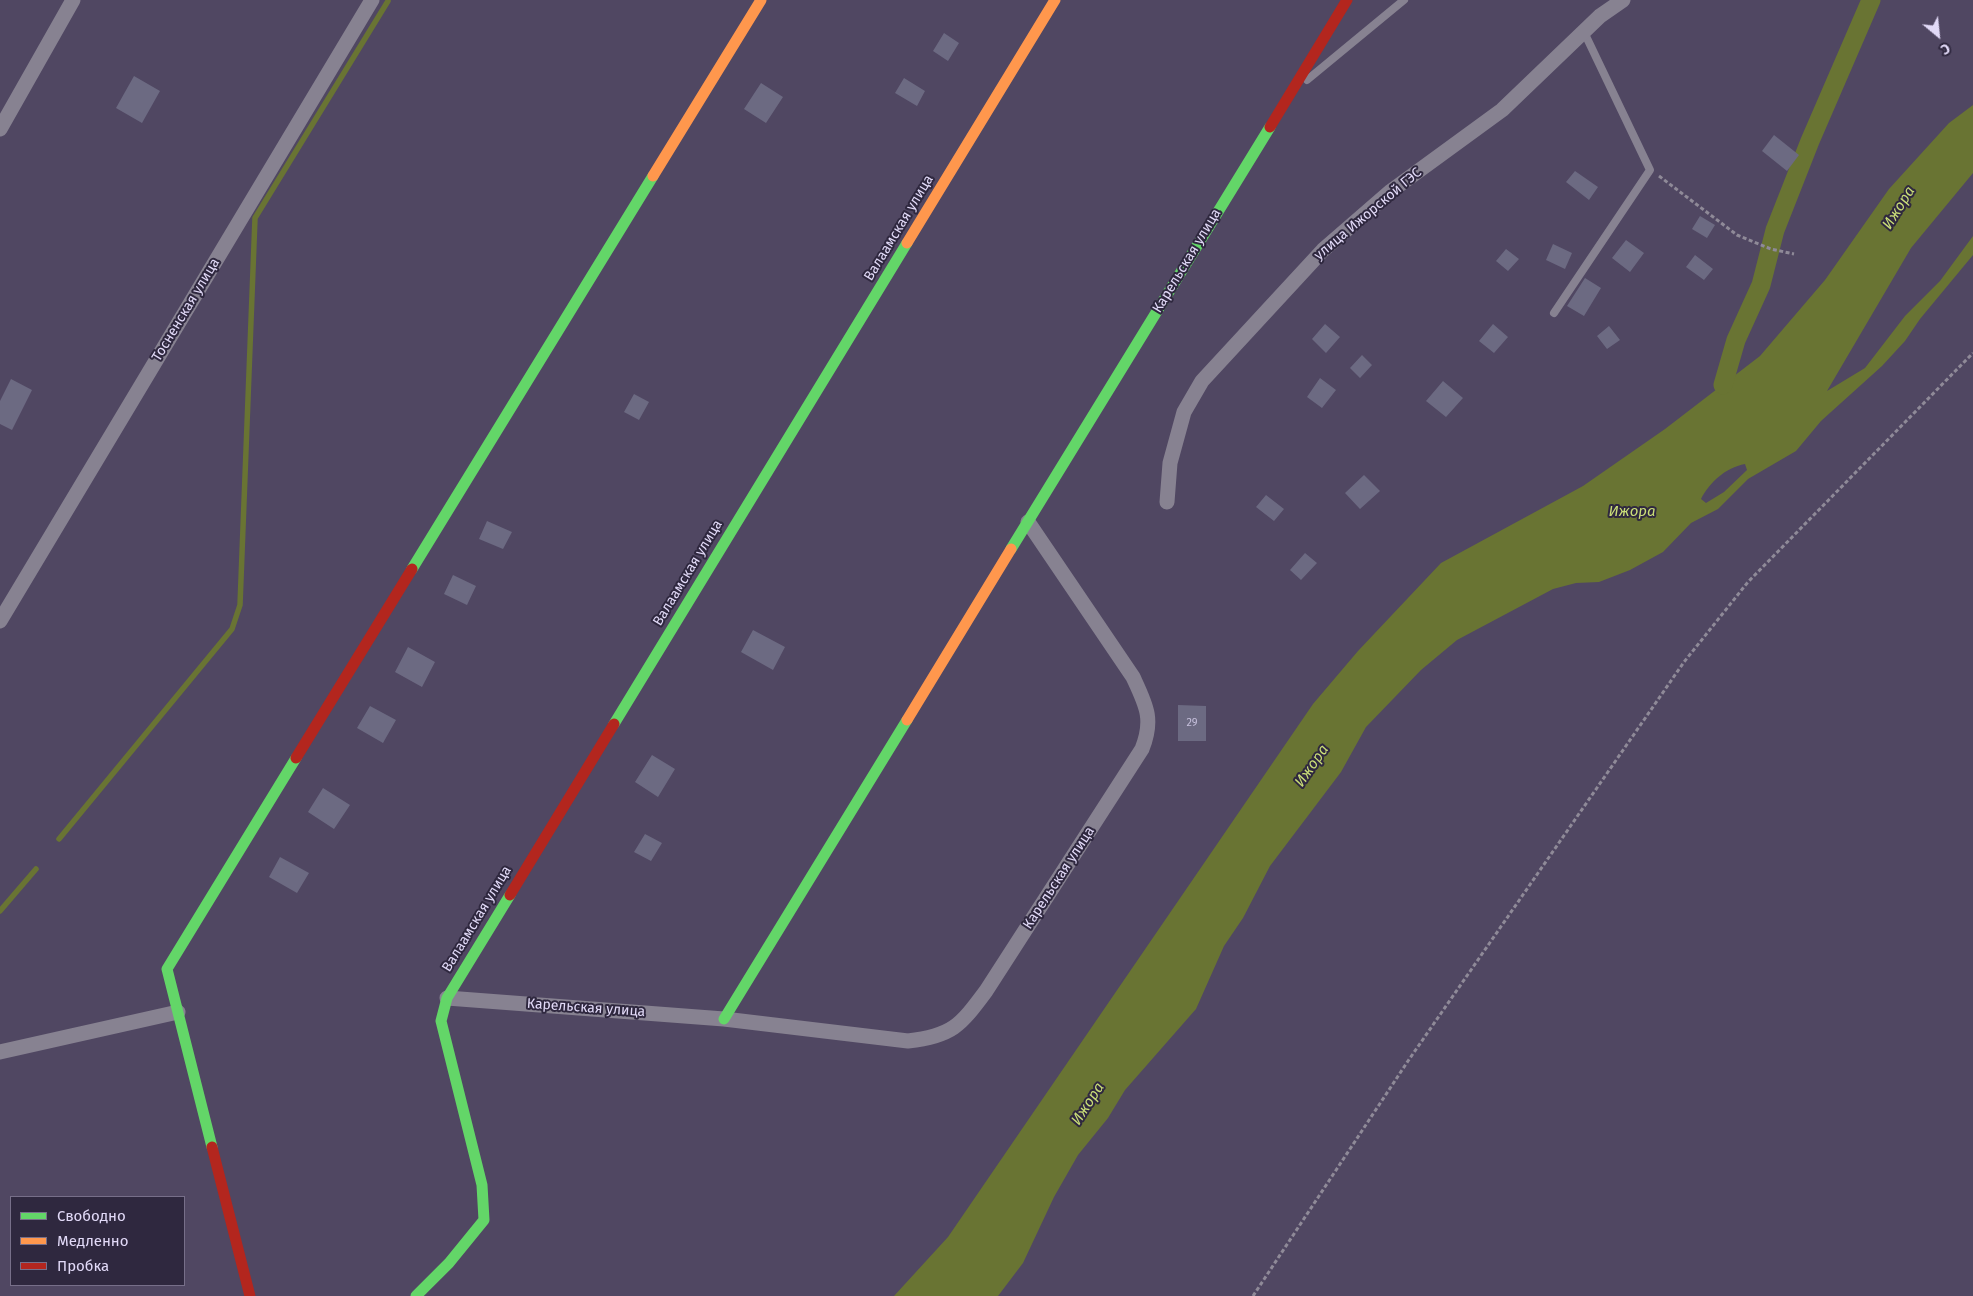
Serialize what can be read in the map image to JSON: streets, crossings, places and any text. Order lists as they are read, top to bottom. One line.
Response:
{"streets":{"street":["улица Ижорской ГЭС","Валаамская улица","Карельская улица","Тосненская улица"]},"crossings":[["Валаамская улица","Карельская улица"]],"water":["Ижора"],"house_numbers":["29"],"legend":["Свободно","Медленно","Пробка"],"north":"bottom right"}
